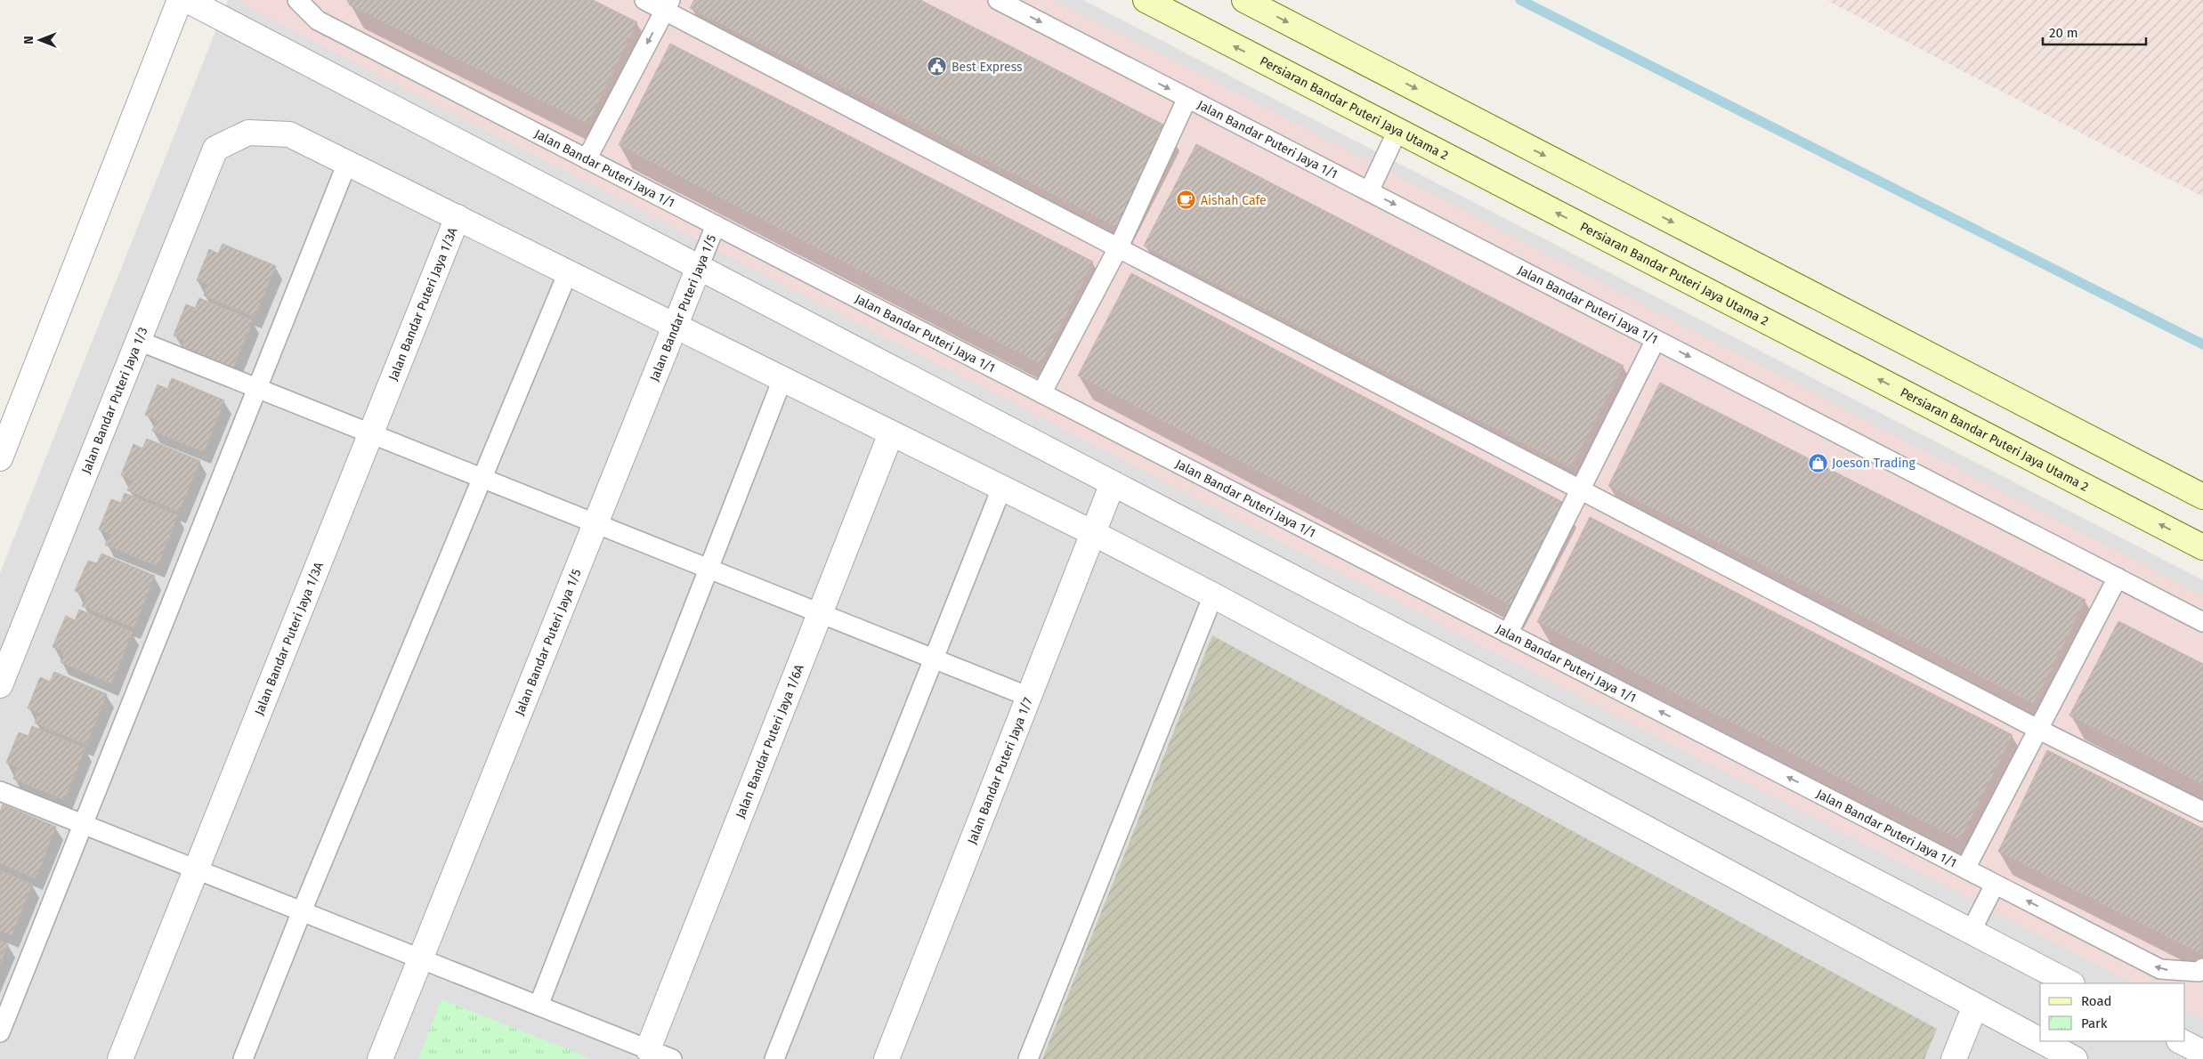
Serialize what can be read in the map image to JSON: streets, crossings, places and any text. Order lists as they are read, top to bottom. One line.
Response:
{"streets":{"street":["Persiaran Bandar Puteri Jaya Utama 2","Jalan Bandar Puteri Jaya 1/3A","Jalan Bandar Puteri Jaya 1/5","Jalan Bandar Puteri Jaya 1/3","Jalan Bandar Puteri Jaya 1/6A","Jalan Bandar Puteri Jaya 1/7"],"lane":["Jalan Bandar Puteri Jaya 1/1"]},"crossings":[["Jalan Bandar Puteri Jaya 1/1","Jalan Bandar Puteri Jaya 1/5"]],"places":{"public building":["Best Express"],"cafe":["Aishah Cafe"],"shop":["Joeson Trading"]},"legend":["Road","Park"],"scale_bar":"20 m","north":"left"}
